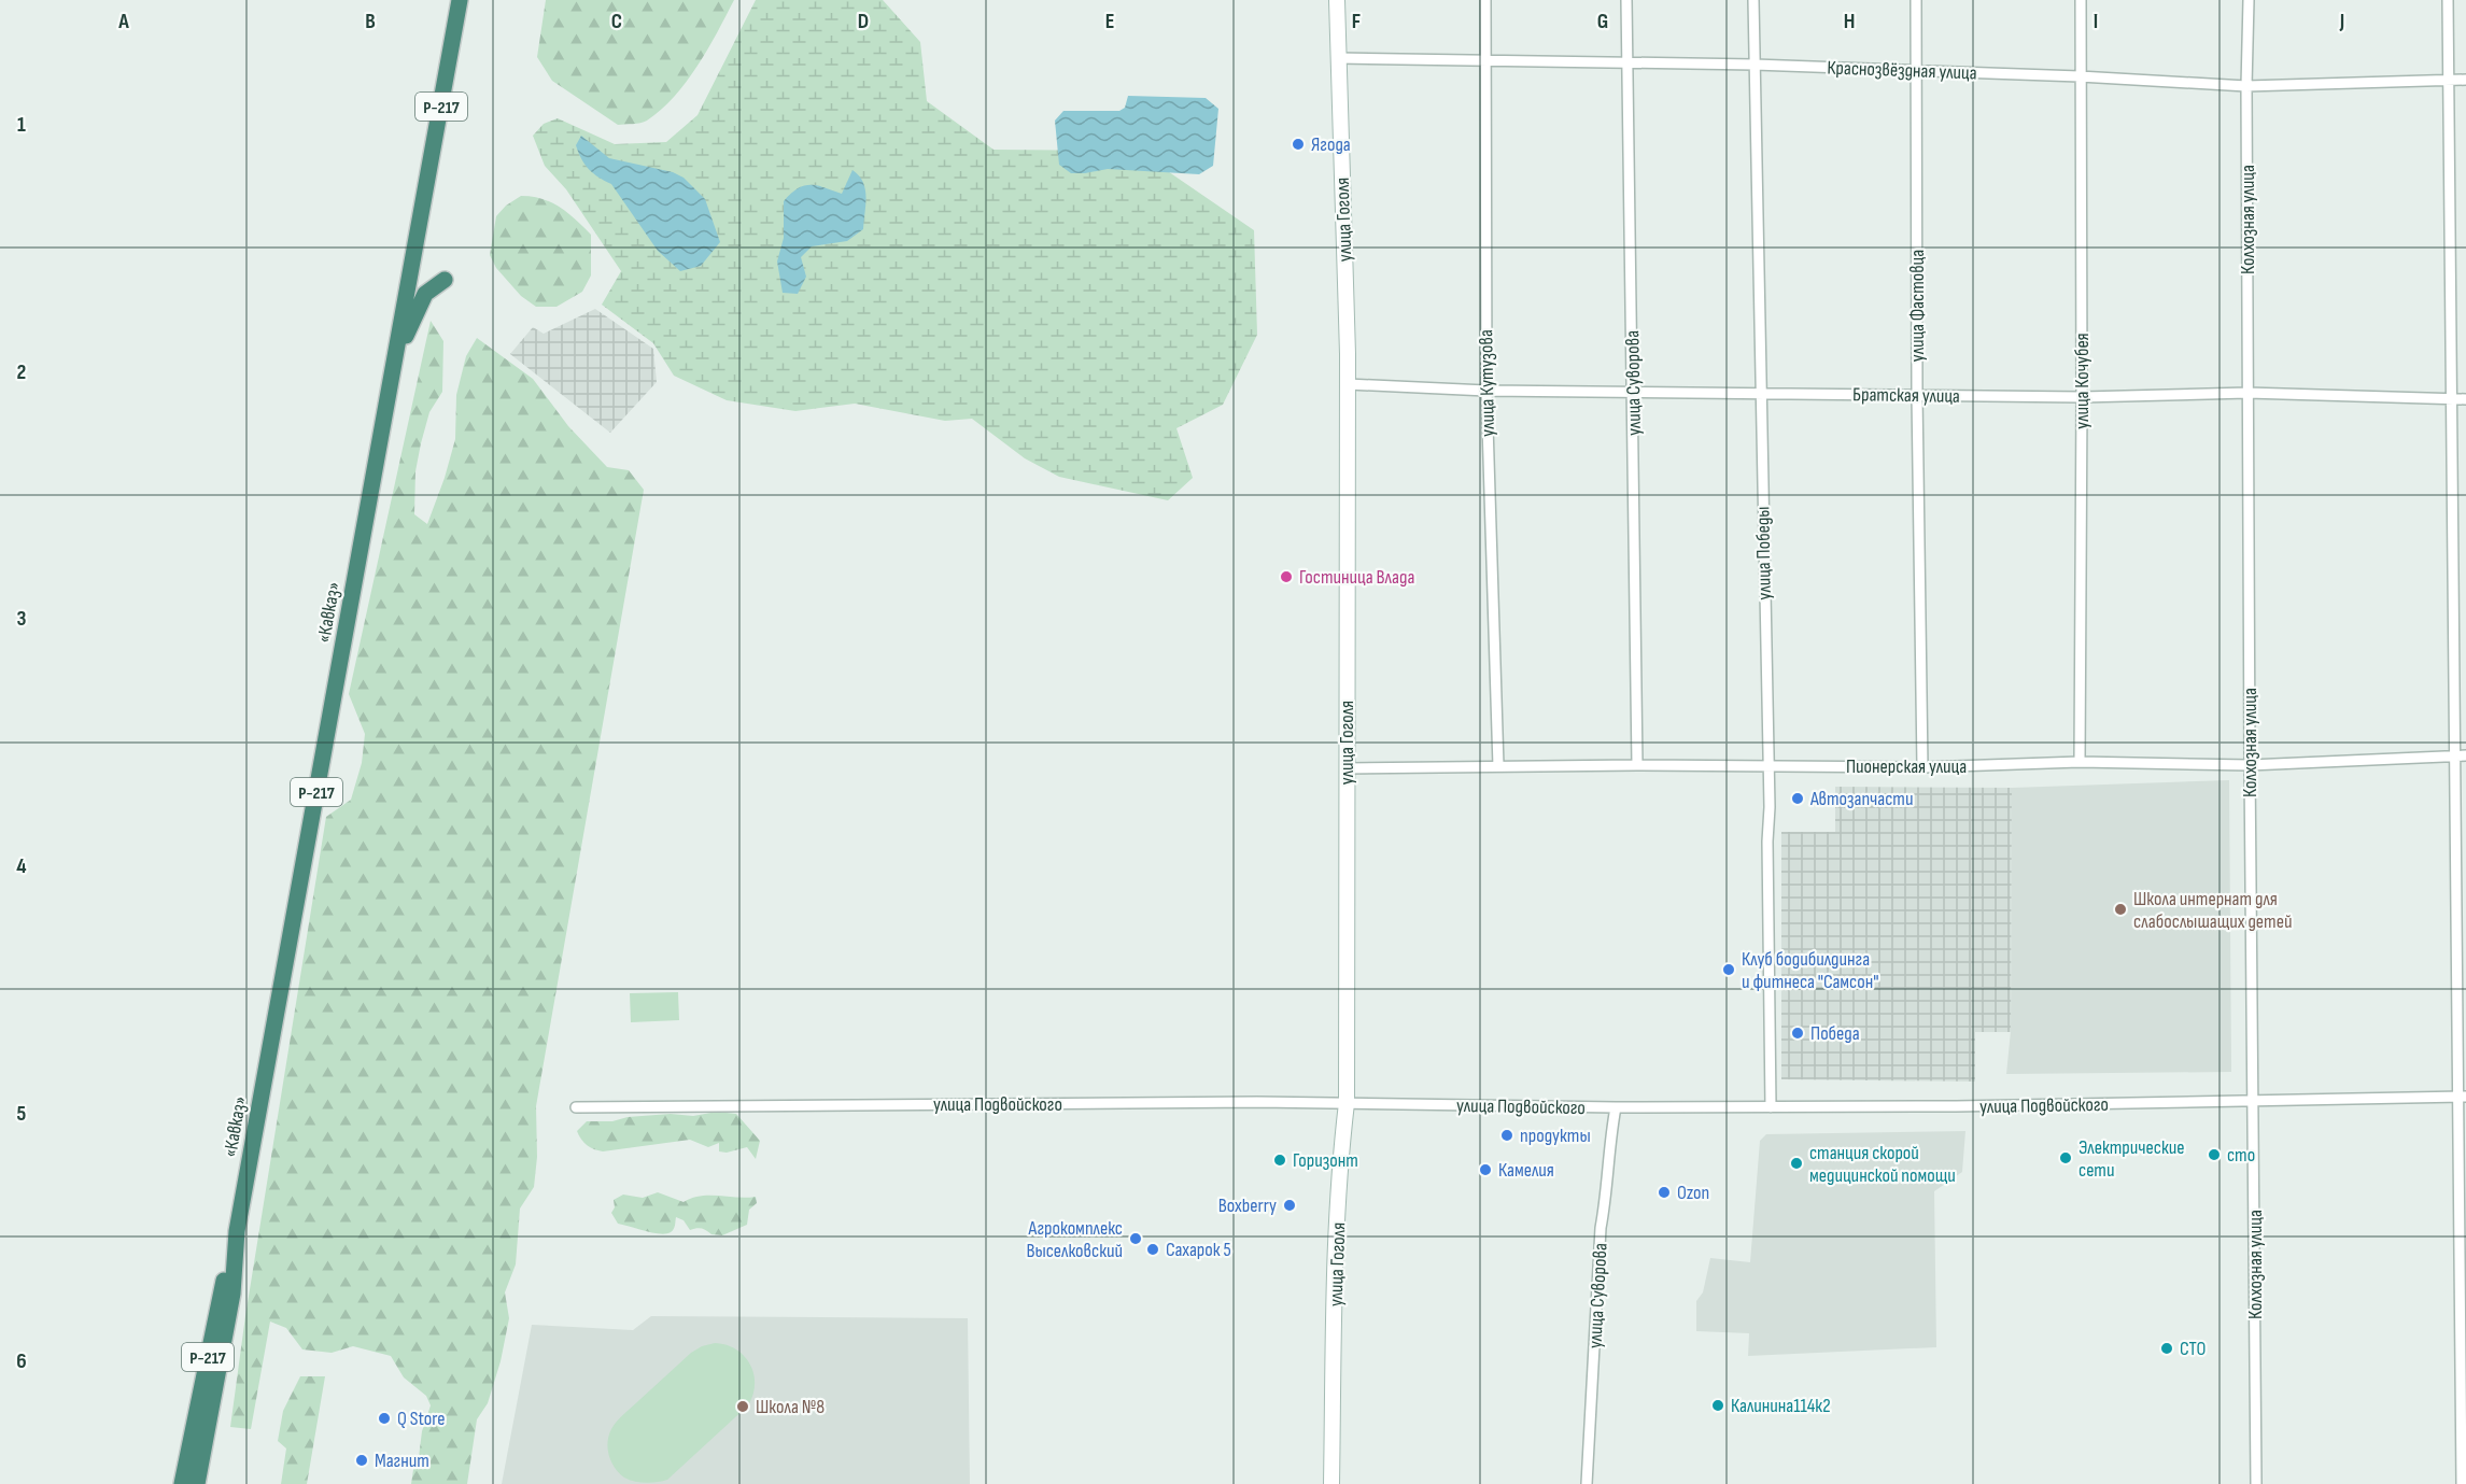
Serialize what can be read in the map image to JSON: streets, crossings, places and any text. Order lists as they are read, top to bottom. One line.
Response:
{"streets":{"highway":["Р-217","«Кавказ»"],"main road":["улица Гоголя"],"street":["Краснозвёздная улица","Колхозная улица","улица Фастовца","улица Кочубея","улица Кутузова","улица Суворова","Братская улица","улица Победы","Пионерская улица","улица Подвойского"]},"crossings":[["Краснозвёздная улица","улица Гоголя"],["Краснозвёздная улица","Колхозная улица"],["Краснозвёздная улица","улица Фастовца"],["Краснозвёздная улица","улица Кочубея"],["Краснозвёздная улица","улица Кутузова"],["Краснозвёздная улица","улица Суворова"],["Краснозвёздная улица","улица Победы"],["улица Гоголя","Братская улица"],["улица Гоголя","Пионерская улица"],["улица Гоголя","улица Подвойского"],["Колхозная улица","Братская улица"],["Колхозная улица","Пионерская улица"],["Колхозная улица","улица Подвойского"],["улица Фастовца","Братская улица"],["улица Фастовца","Пионерская улица"],["улица Кочубея","Братская улица"],["улица Кочубея","Пионерская улица"],["улица Кутузова","Братская улица"],["улица Кутузова","Пионерская улица"],["улица Суворова","Братская улица"],["улица Суворова","Пионерская улица"],["улица Суворова","улица Подвойского"],["Братская улица","улица Победы"],["улица Победы","Пионерская улица"],["улица Победы","улица Подвойского"]],"places":["Ягода","Гостиница Влада","Автозапчасти","Школа интернат для слабослышащих детей","Клуб бодибилдинга и фитнеса \"Самсон\"","Победа","продукты","сто","Электрические сети","Горизонт","станция скорой медицинской помощи","Камелия","Ozon","Boxberry","Агрокомплекс Выселковский","Сахарок 5","СТО","Калинина114к2","Школа №8","Q Store","Магнит"],"grid":{"columns":["A","B","C","D","E","F","G","H","I","J"],"rows":["1","2","3","4","5","6"]}}
